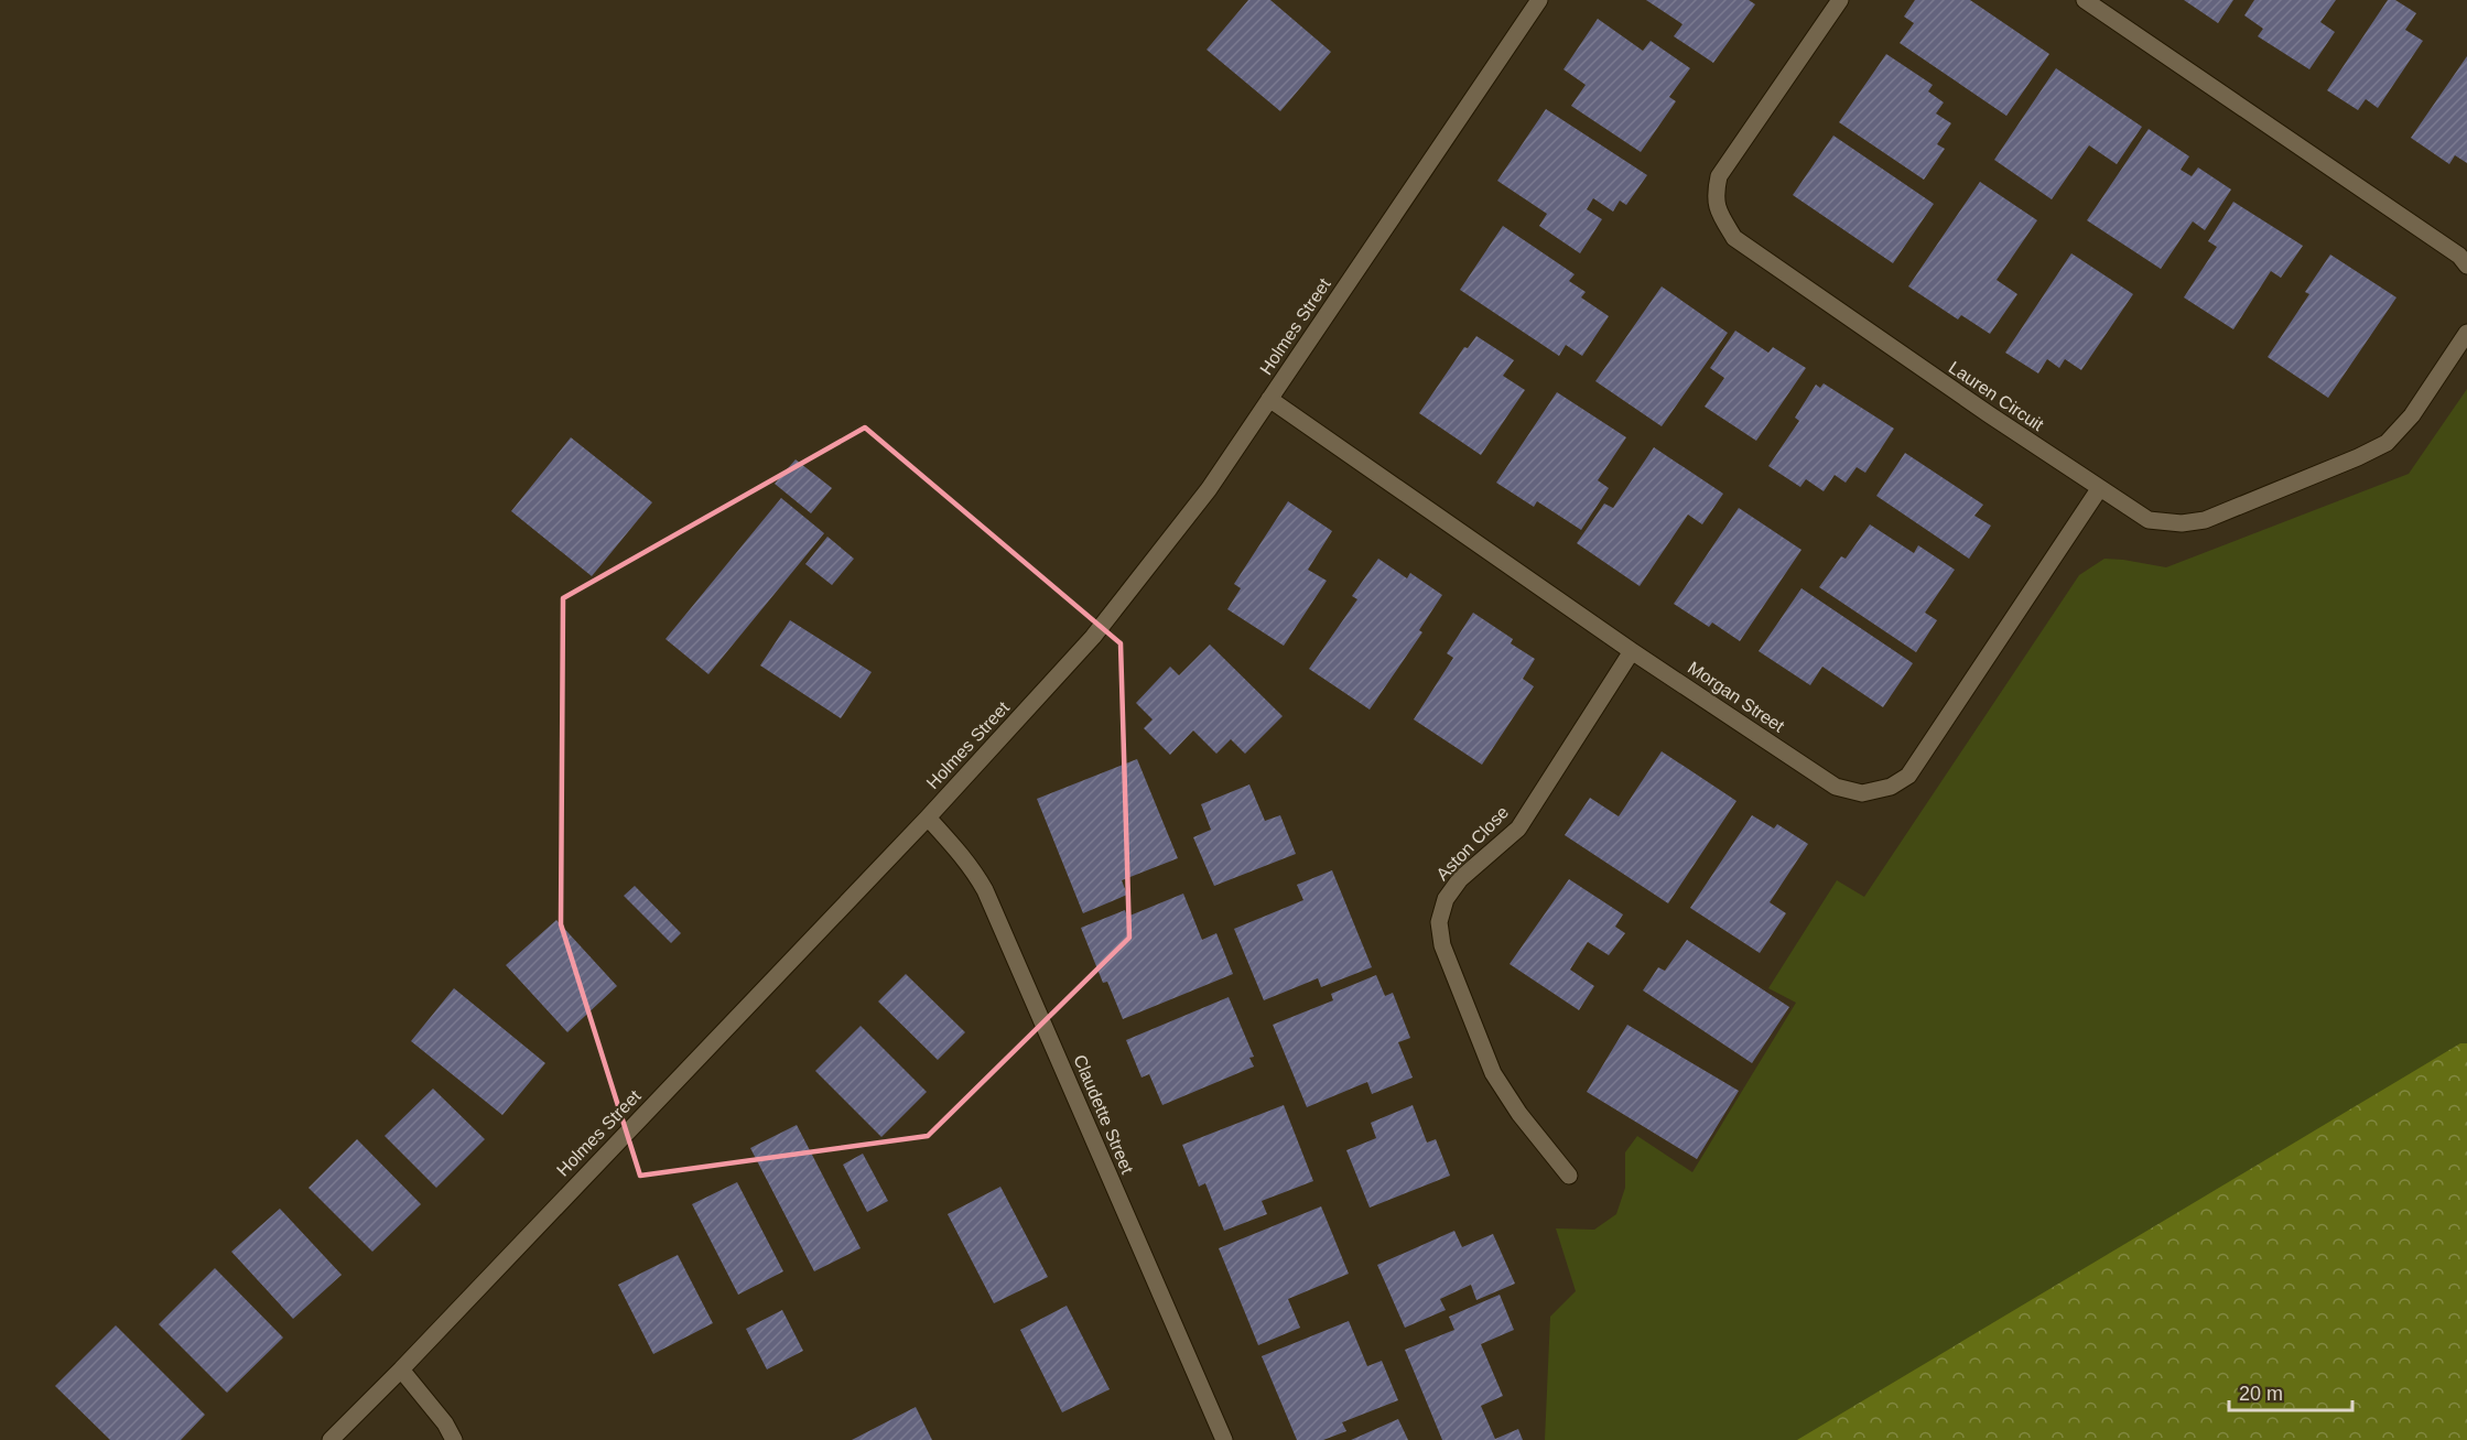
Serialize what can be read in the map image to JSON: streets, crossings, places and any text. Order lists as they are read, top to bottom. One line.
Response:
{"streets":{"street":["Holmes Street","Lauren Circuit","Morgan Street","Aston Close","Claudette Street"]},"crossings":[["Holmes Street","Morgan Street"],["Holmes Street","Claudette Street"],["Lauren Circuit","Morgan Street"],["Morgan Street","Aston Close"]],"scale_bar":"20 m"}
